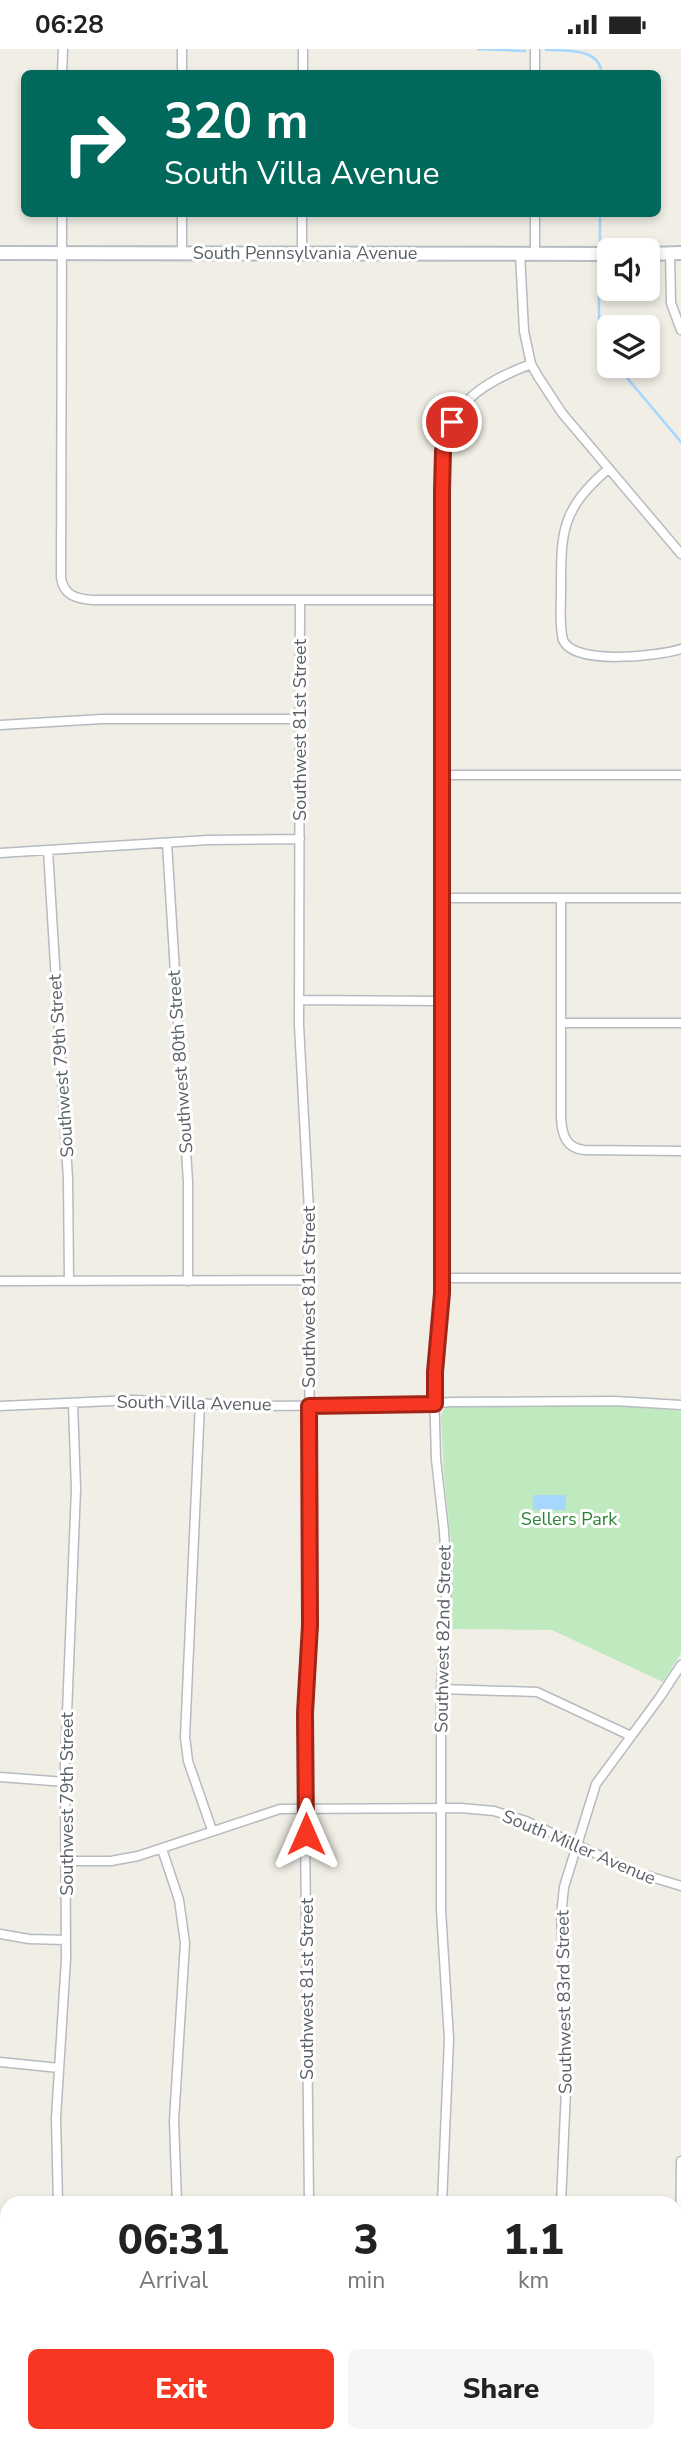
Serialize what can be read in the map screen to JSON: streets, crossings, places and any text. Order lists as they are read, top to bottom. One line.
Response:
{"streets":{"main road":["South Pennsylvania Avenue"],"street":["Southwest 81st Street","Southwest 80th Street","Southwest 79th Street","South Villa Avenue","Southwest 82nd Street","South Miller Avenue","Southwest 83rd Street"]},"crossings":[["Southwest 81st Street","South Villa Avenue"],["Southwest 81st Street","South Miller Avenue"],["Southwest 79th Street","South Villa Avenue"],["Southwest 79th Street","South Miller Avenue"],["South Villa Avenue","Southwest 82nd Street"],["Southwest 82nd Street","South Miller Avenue"],["South Miller Avenue","Southwest 83rd Street"]],"parks":["Sellers Park"],"page":{"status":"06:28","turn":["320 m","South Villa Avenue"],"eta":["06:31","Arrival","3","min","1.1","km"],"buttons":["Exit","Share"]}}
